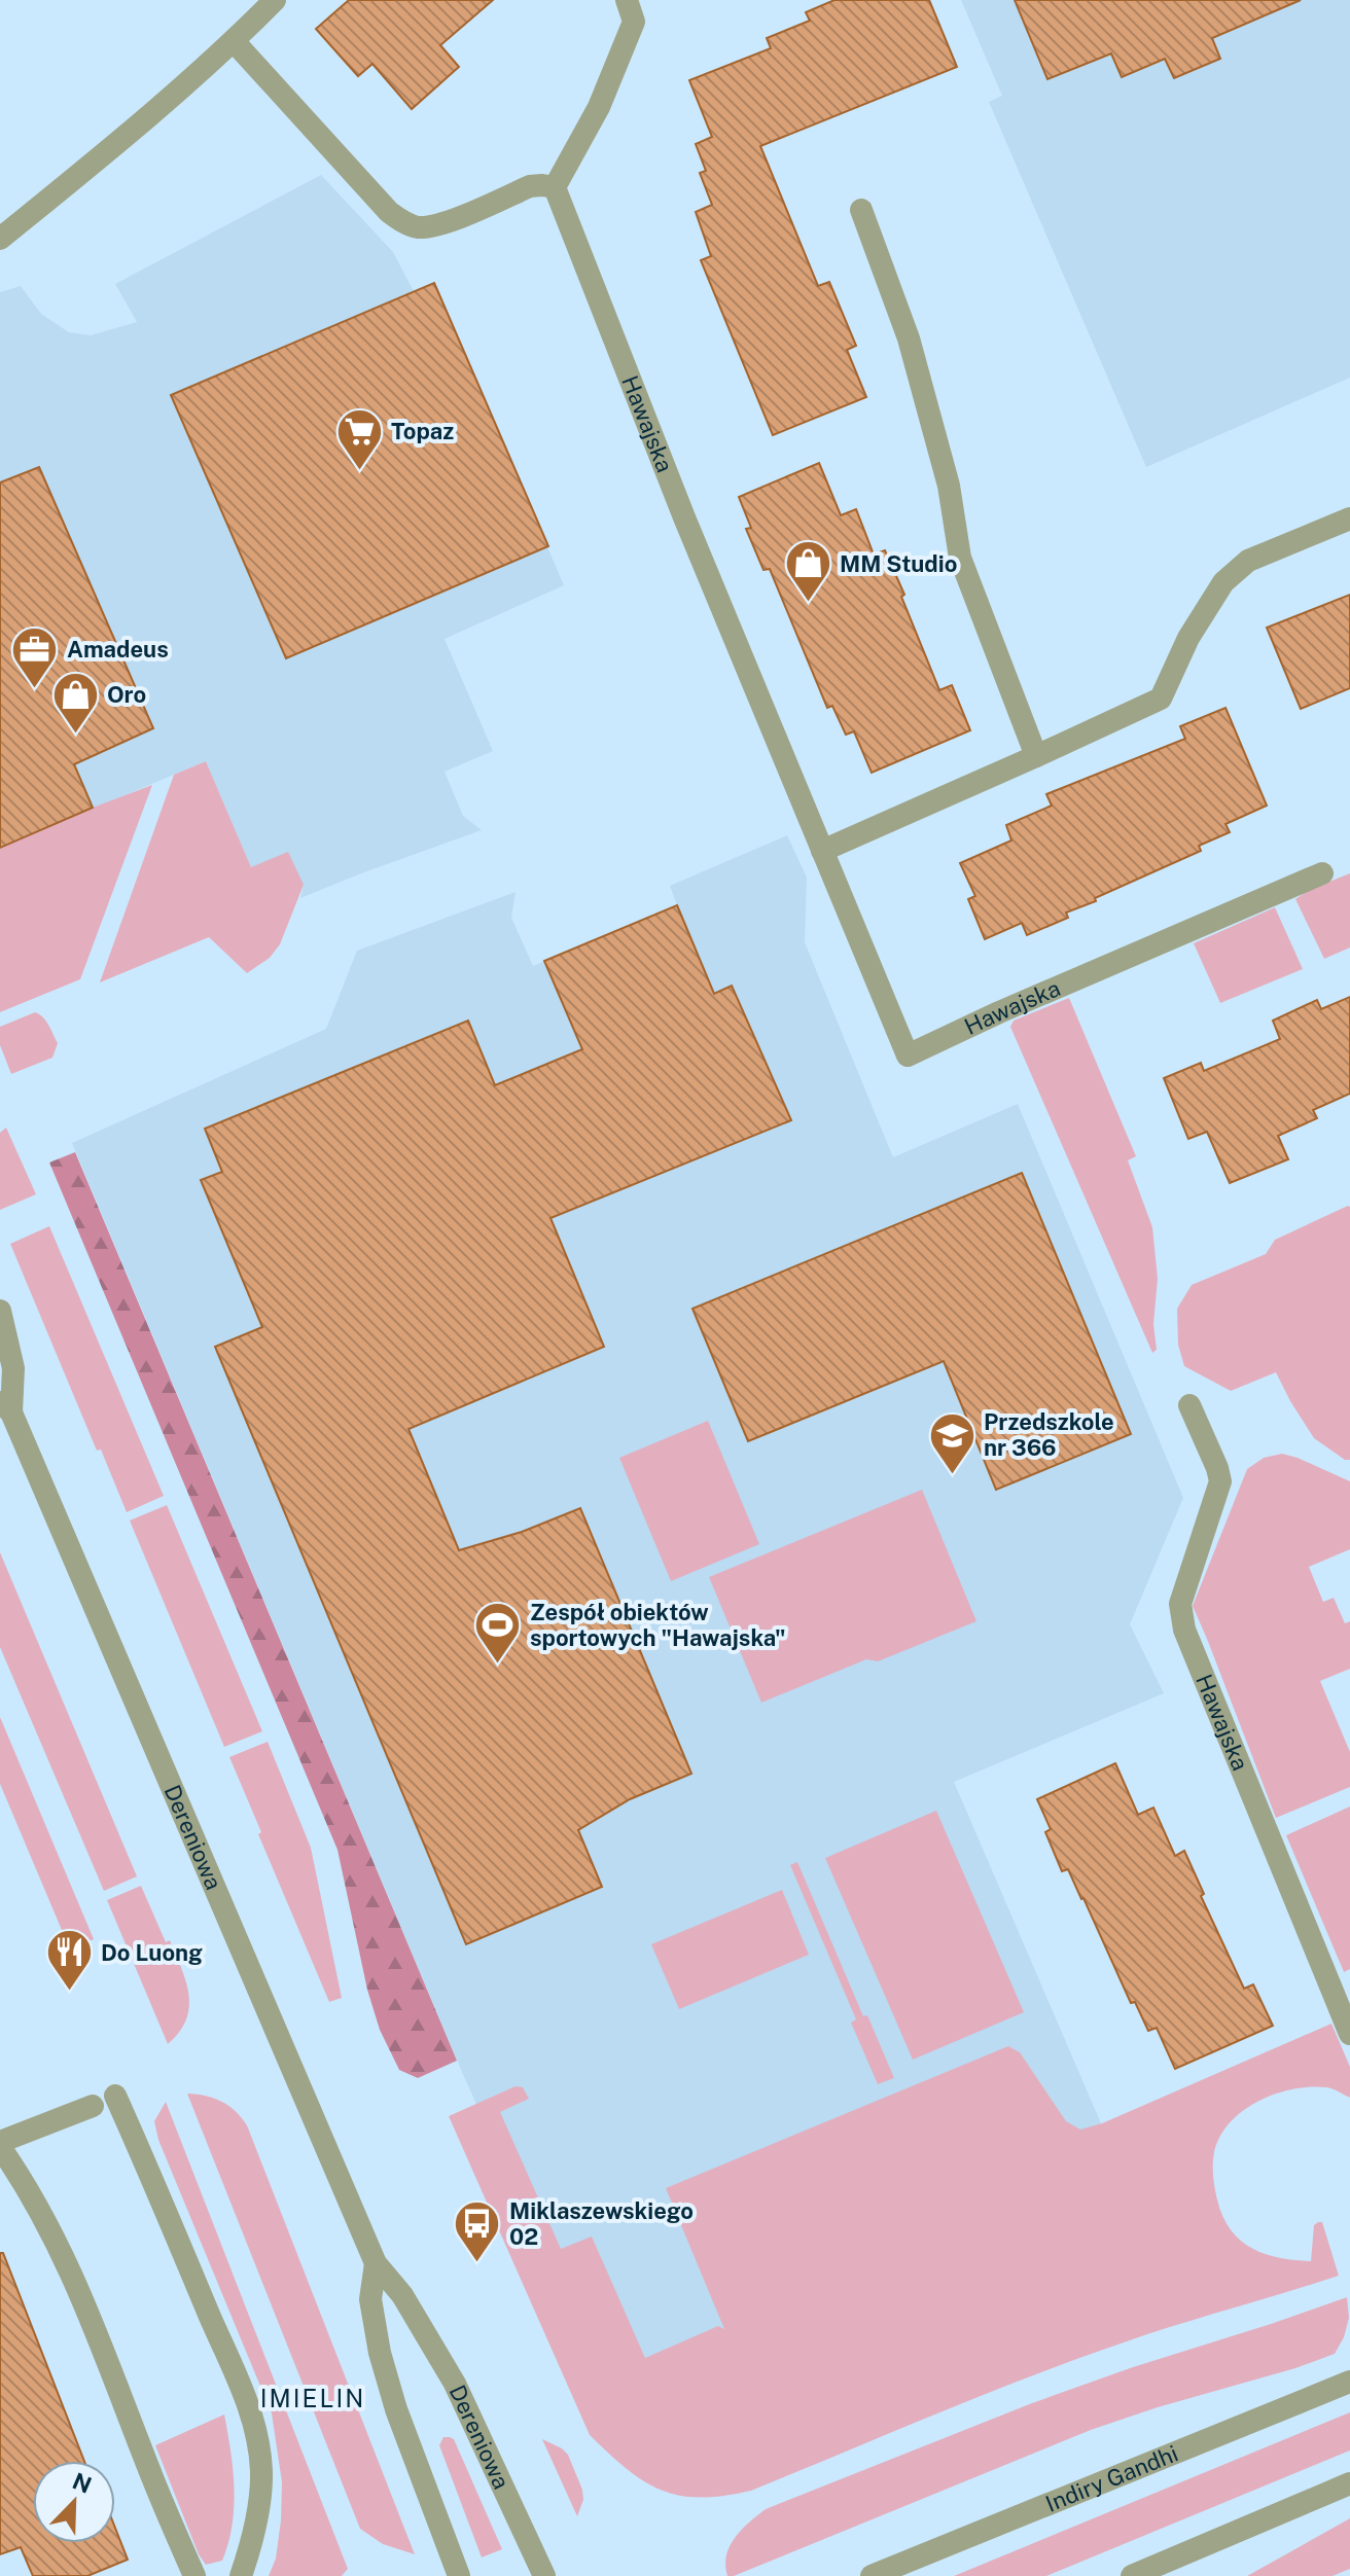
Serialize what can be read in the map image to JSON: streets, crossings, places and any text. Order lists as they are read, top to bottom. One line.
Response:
{"streets":{"street":["Hawajska","Dereniowa","Indiry Gandhi"]},"districts":["IMIELIN"],"places":{"supermarket":["Topaz"],"shop":["MM Studio","Oro"],"office":["Amadeus"],"school or university":["Przedszkole nr 366"],"sports":["Zespół obiektów sportowych \"Hawajska\""],"restaurant":["Do Luong"],"bus stop":["Miklaszewskiego 02"]},"north":"top right"}
